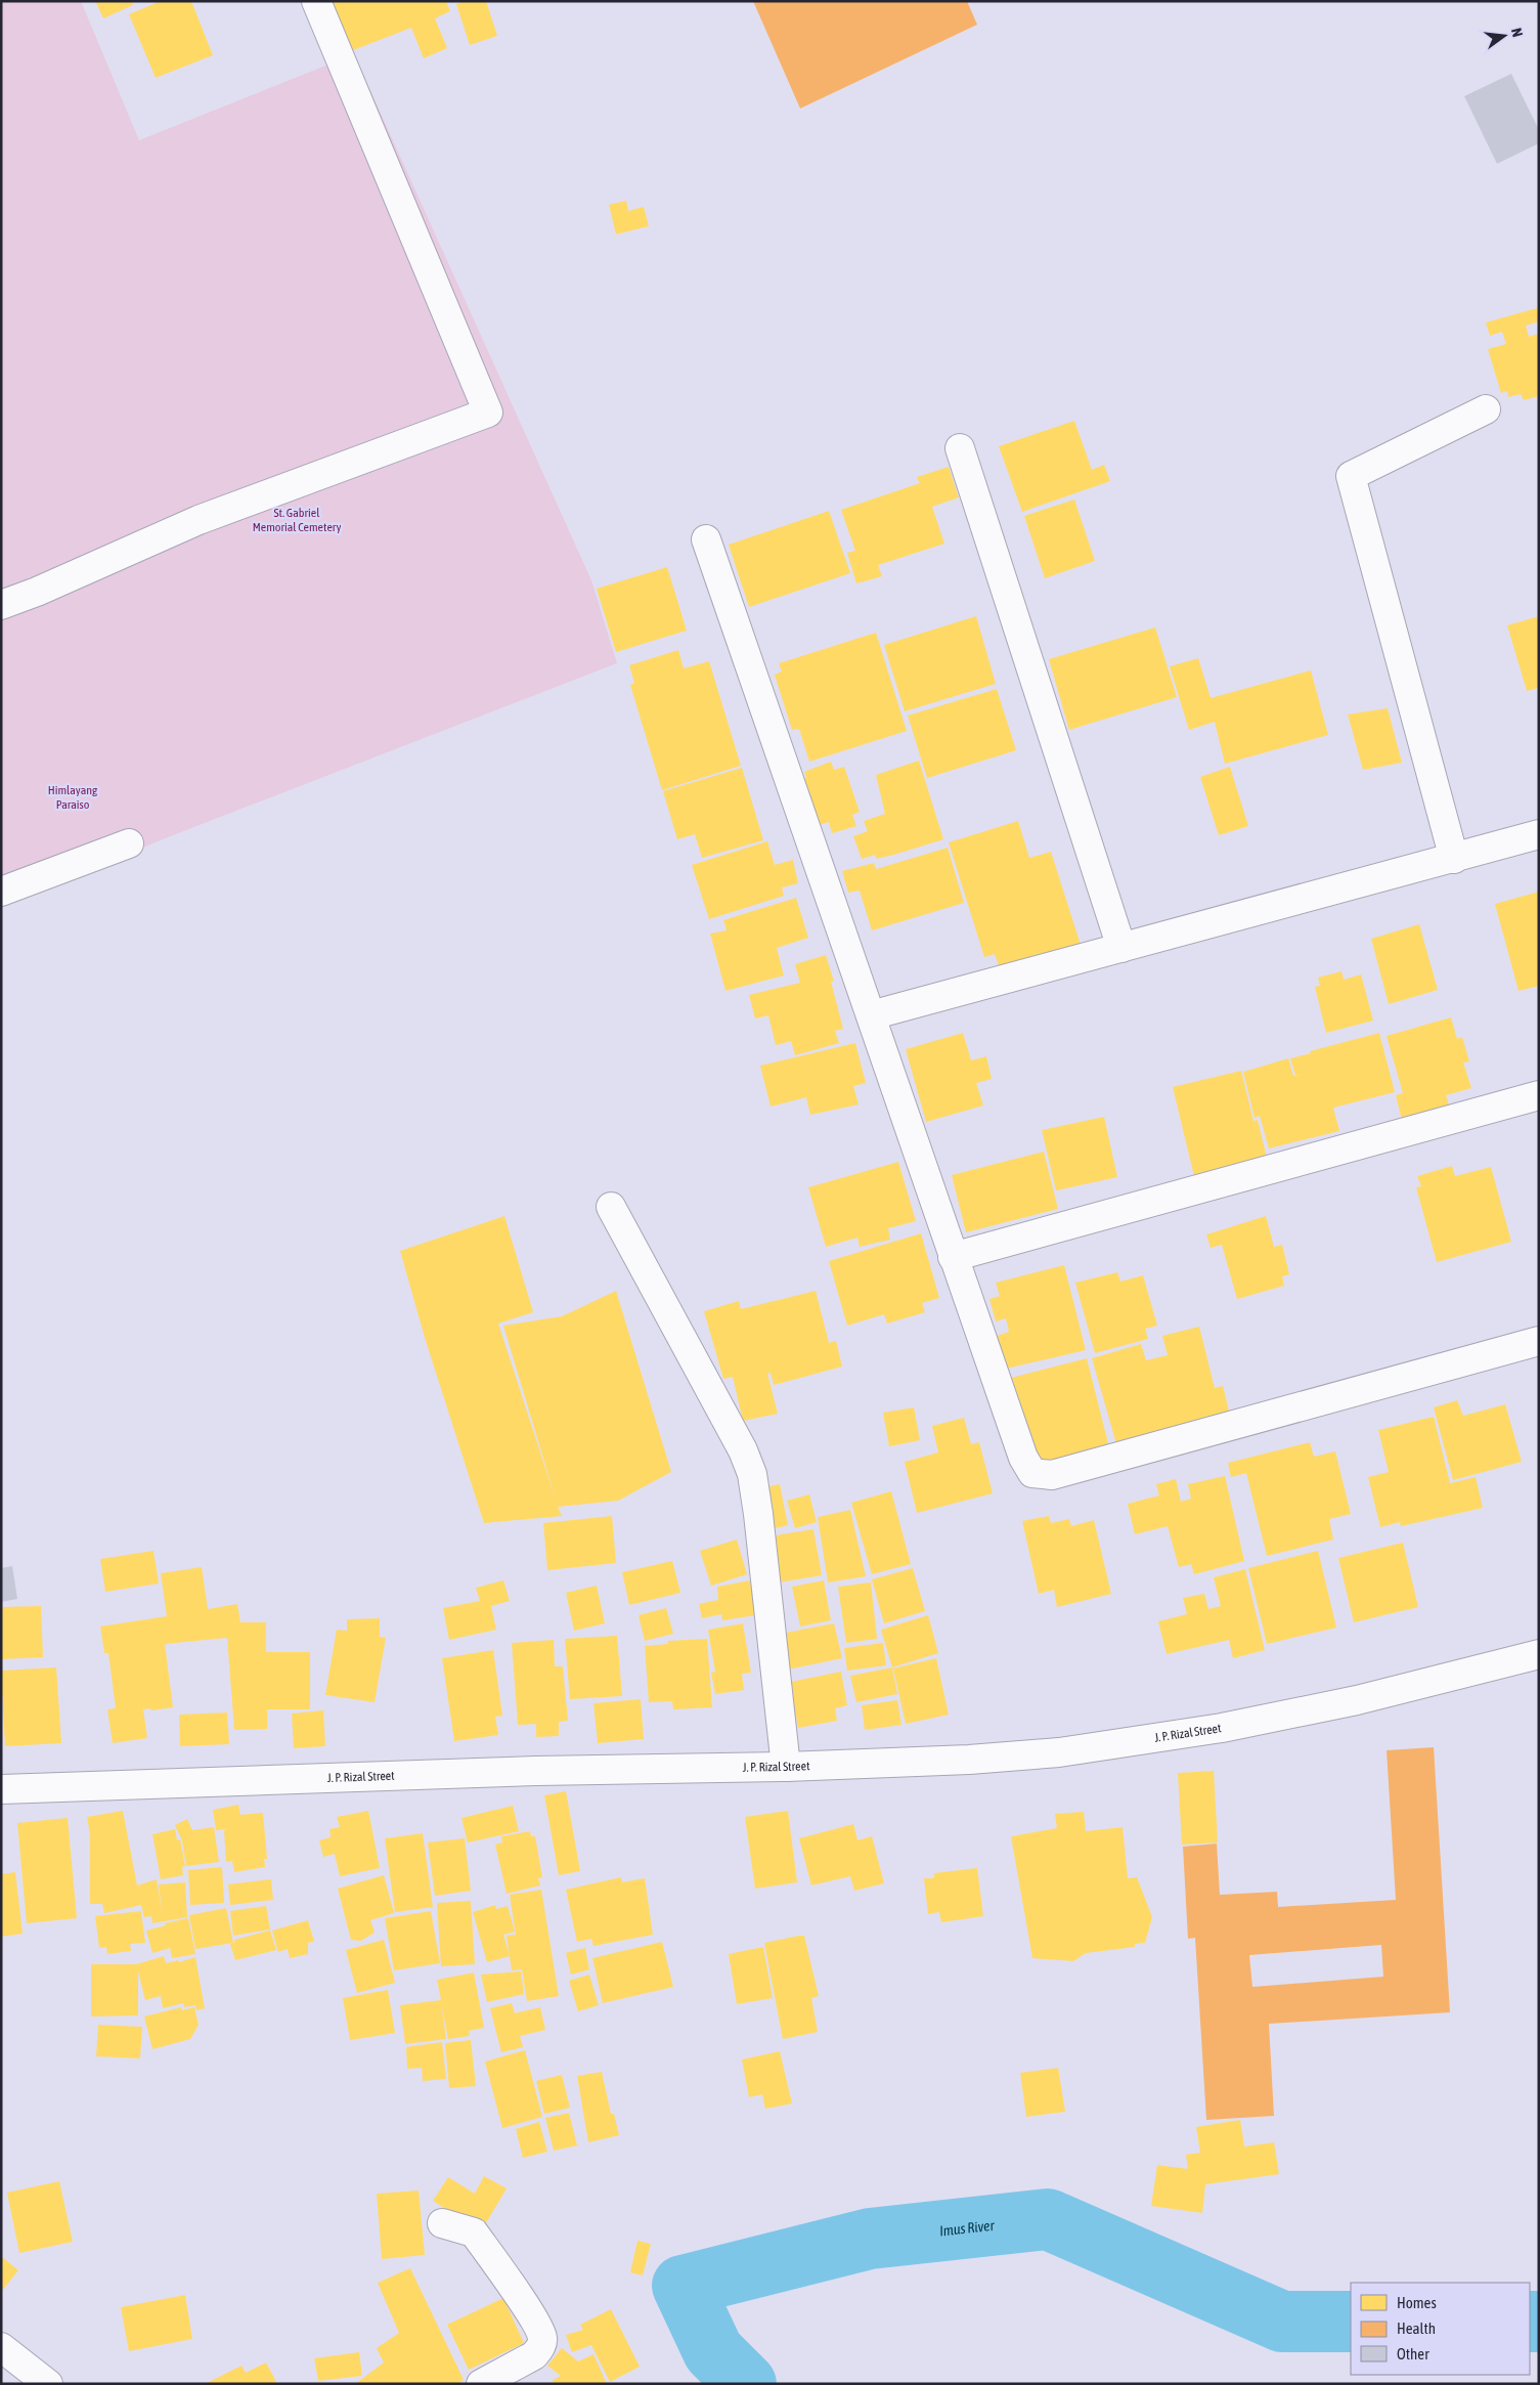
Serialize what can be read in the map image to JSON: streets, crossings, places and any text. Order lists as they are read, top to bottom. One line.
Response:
{"streets":{"street":["J. P. Rizal Street"]},"water":["Imus River"],"parks":["St. Gabriel Memorial Cemetery","Himlayang Paraiso"],"legend":["Homes","Health","Other"],"north":"right"}
